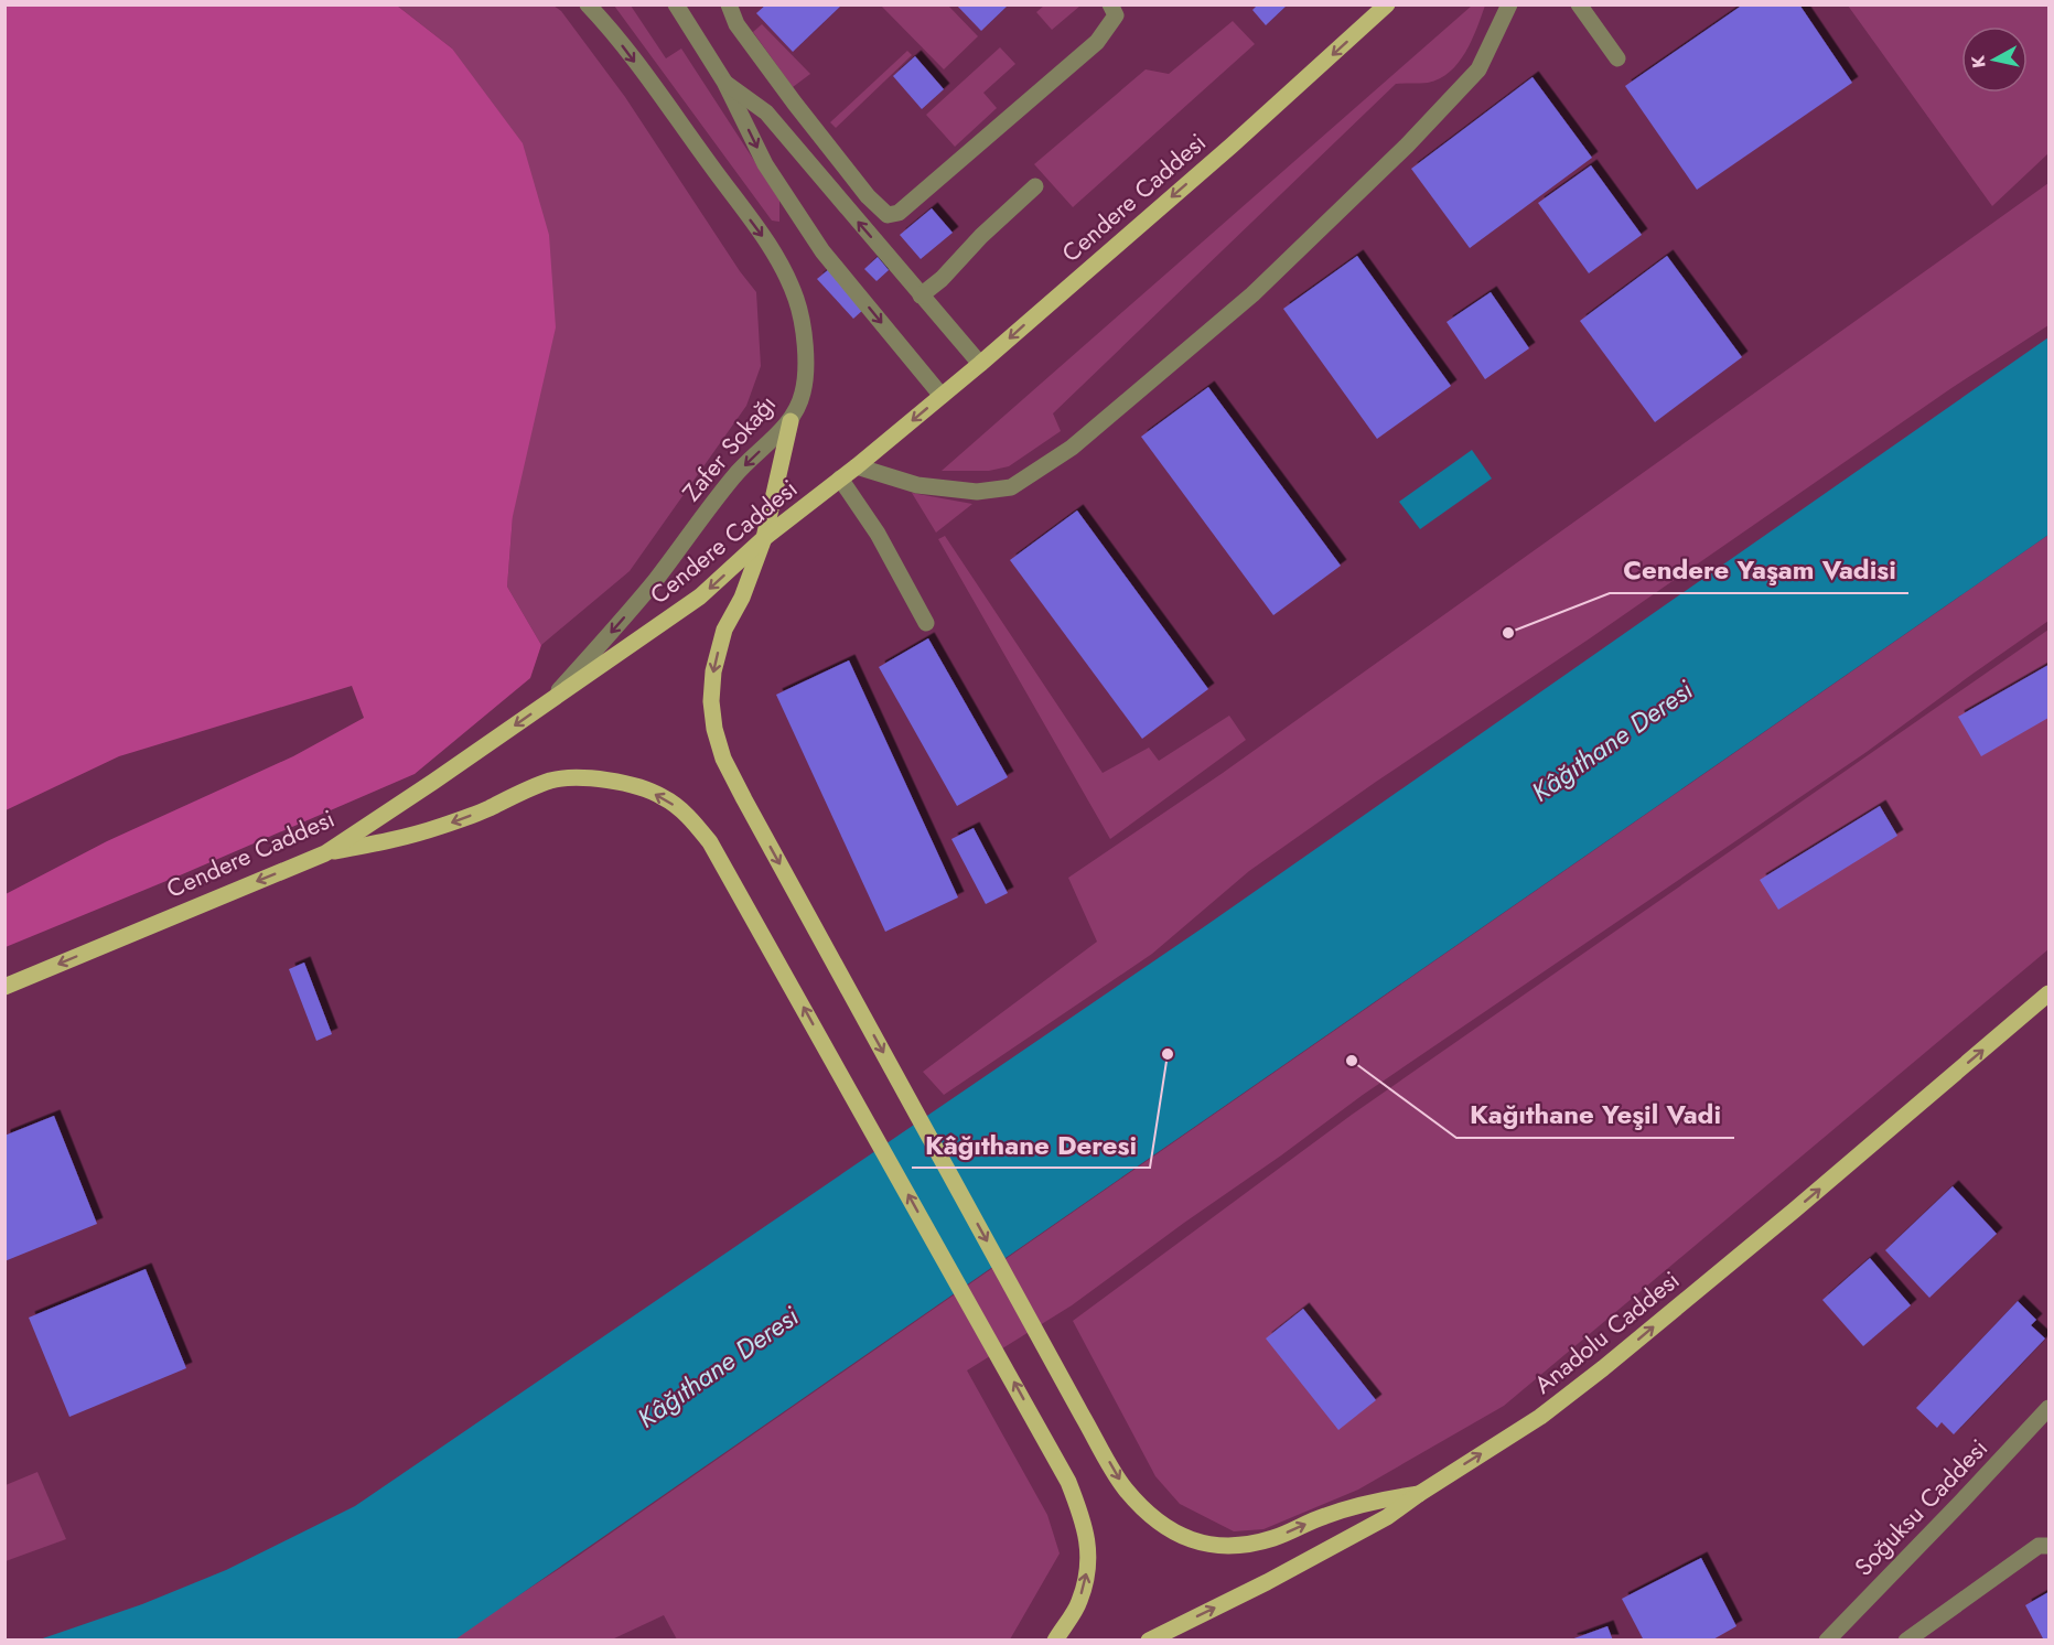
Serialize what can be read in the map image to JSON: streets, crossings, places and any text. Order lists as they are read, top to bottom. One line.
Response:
{"streets":{"main road":["Cendere Caddesi","Anadolu Caddesi"],"street":["Zafer Sokağı","Soğuksu Caddesi"]},"crossings":[["Cendere Caddesi","Zafer Sokağı"]],"one_way":["Cendere Caddesi","Zafer Sokağı","Anadolu Caddesi"],"water":["Kâğıthane Deresi"],"places":["Cendere Yaşam Vadisi","Kâğıthane Deresi","Kağıthane Yeşil Vadi"],"north":"left"}
